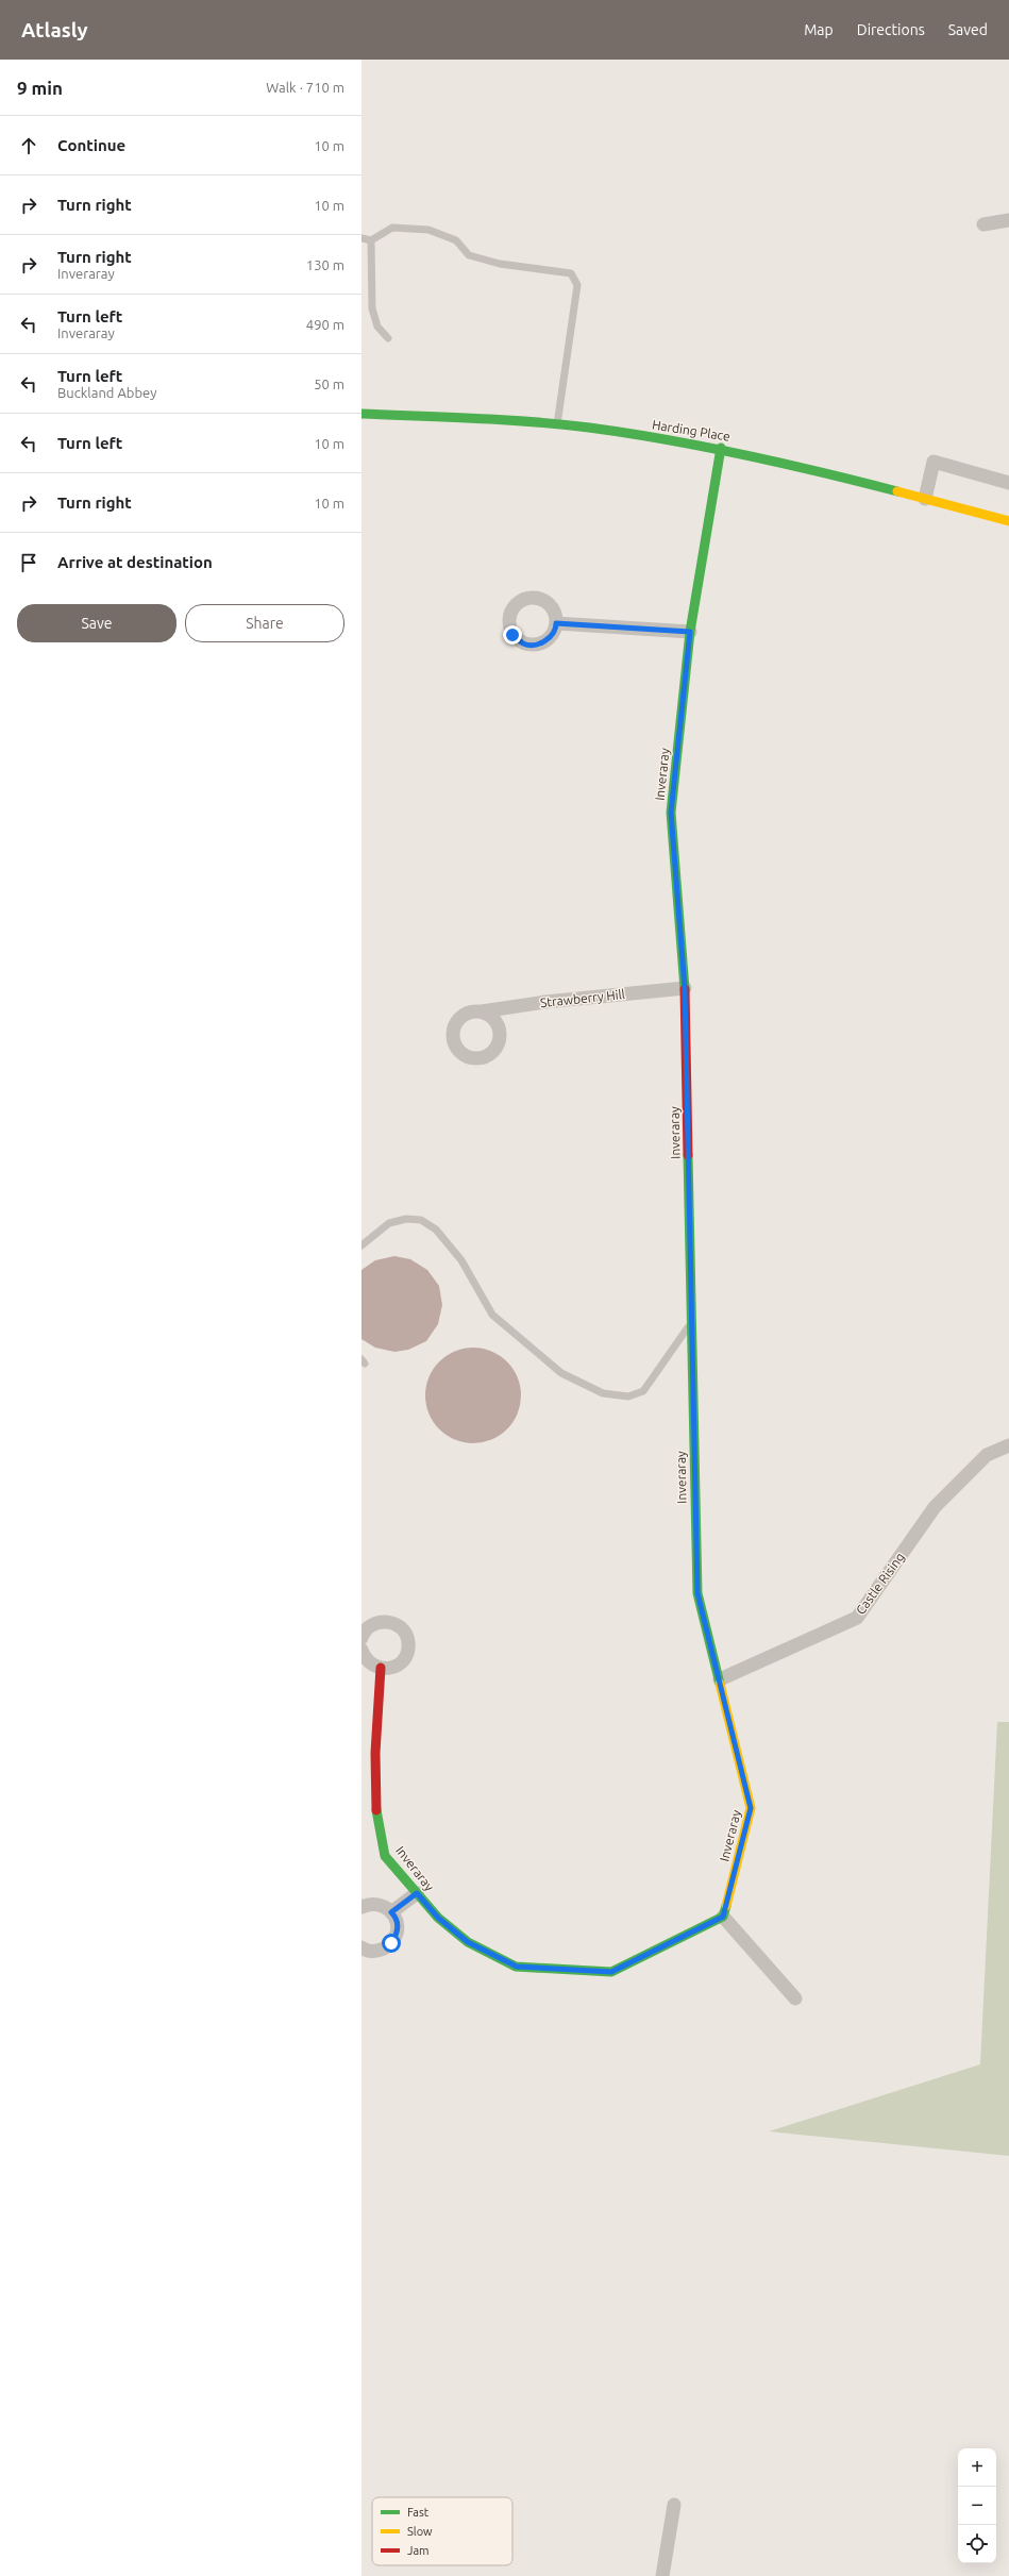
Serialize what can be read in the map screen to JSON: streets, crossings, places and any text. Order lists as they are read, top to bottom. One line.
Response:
{"streets":{"street":["Harding Place","Inveraray","Strawberry Hill","Castle Rising"]},"crossings":[["Harding Place","Inveraray"],["Inveraray","Strawberry Hill"],["Inveraray","Castle Rising"]],"legend":["Fast","Slow","Jam"],"page":{"header":"Atlasly","nav":["Map","Directions","Saved"],"heading":["9 min","Walk · 710 m"],"list":[["Continue","10 m"],["Turn right","10 m"],["Turn right","Inveraray","130 m"],["Turn left","Inveraray","490 m"],["Turn left","Buckland Abbey","50 m"],["Turn left","10 m"],["Turn right","10 m"],"Arrive at destination"],"buttons":["Save","Share"],"map_buttons":["+","−"]}}
